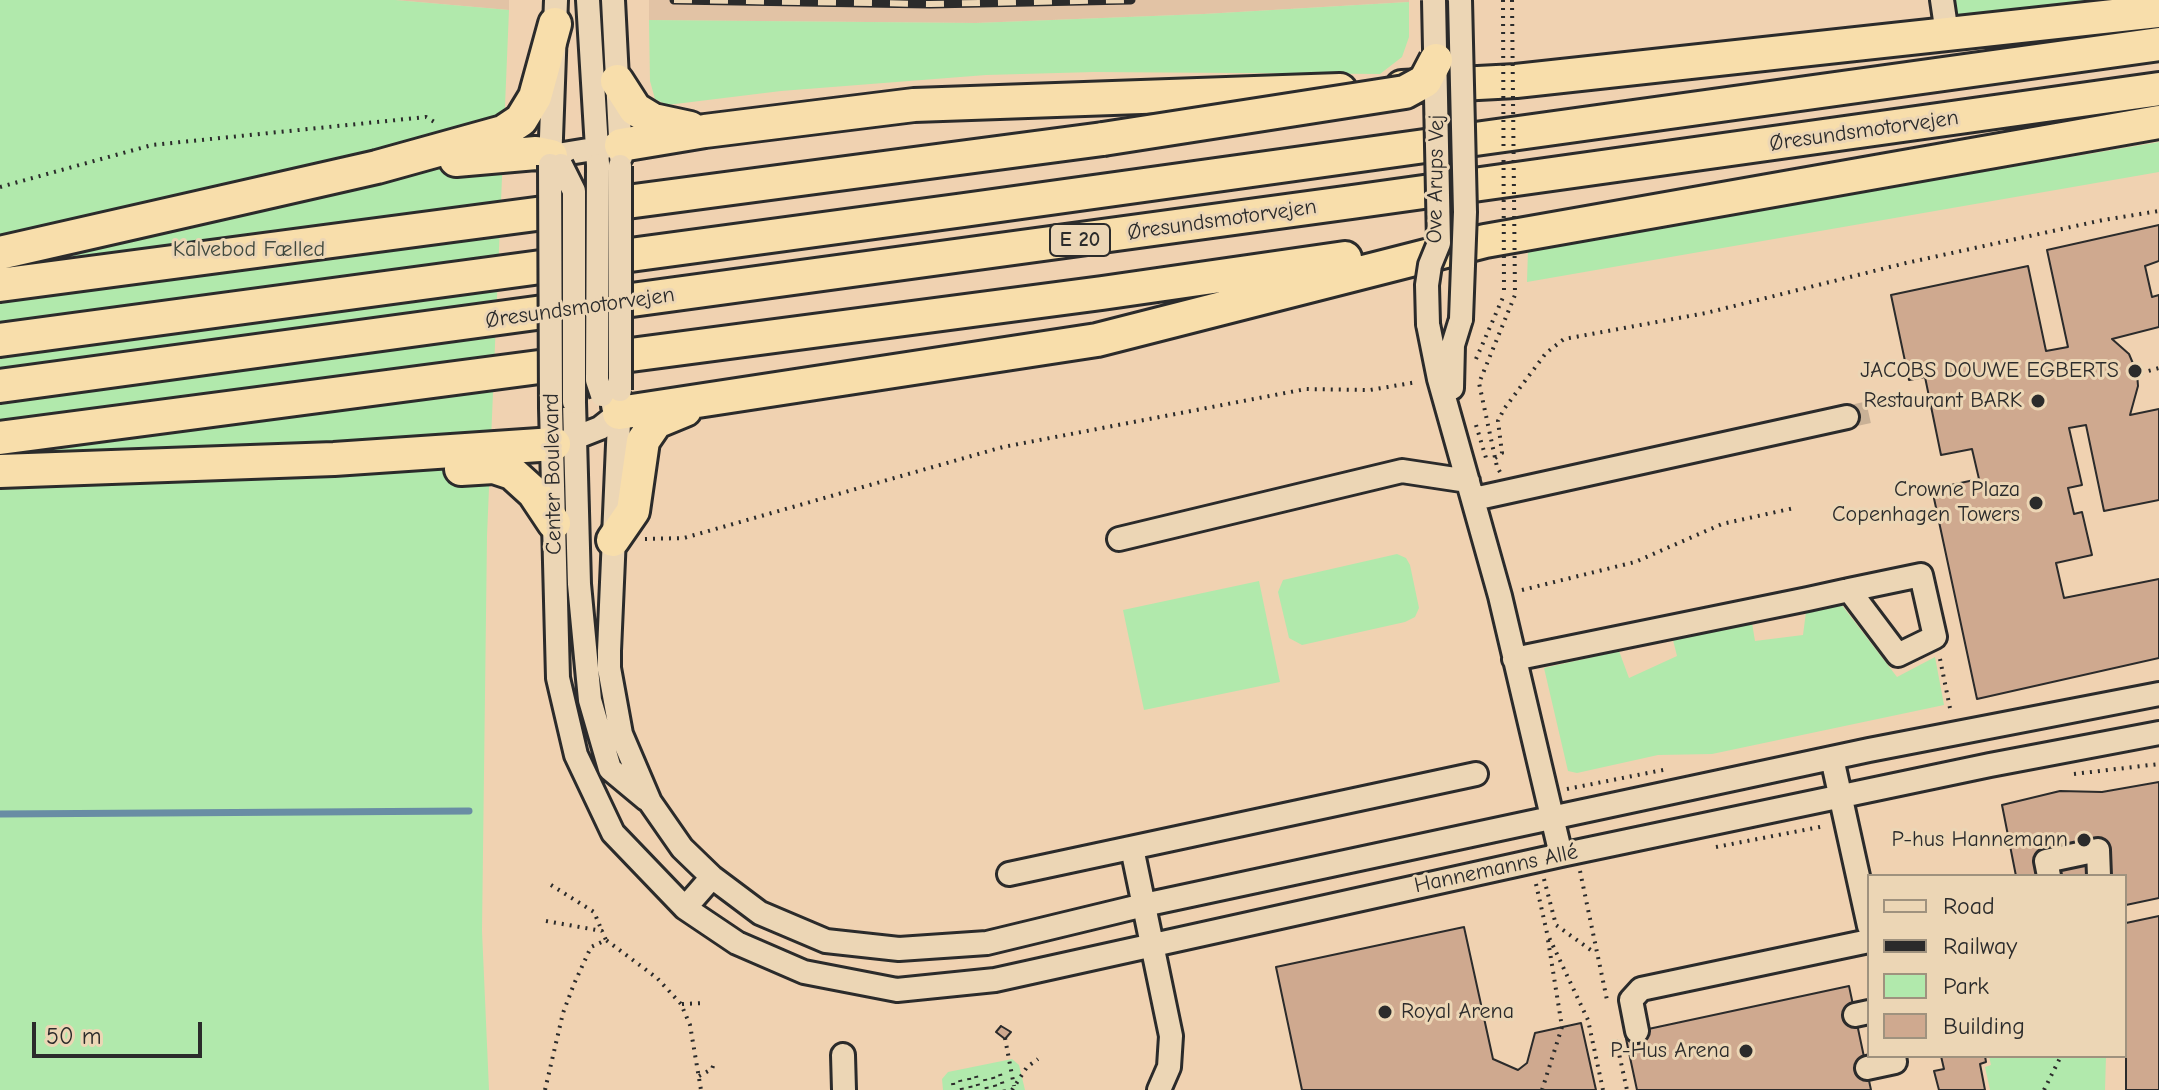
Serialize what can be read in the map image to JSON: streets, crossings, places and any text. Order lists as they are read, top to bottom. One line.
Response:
{"streets":{"highway":["Øresundsmotorvejen","E 20"],"street":["Ove Arups Vej","Center Boulevard","Hannemanns Allé"]},"crossings":[["Ove Arups Vej","Hannemanns Allé"],["Center Boulevard","Hannemanns Allé"]],"parks":["Kalvebod Fælled"],"places":["JACOBS DOUWE EGBERTS","Restaurant BARK","Crowne Plaza Copenhagen Towers","P-hus Hannemann","Royal Arena","P-Hus Arena"],"legend":["Road","Railway","Park","Building"],"scale_bar":"50 m"}
